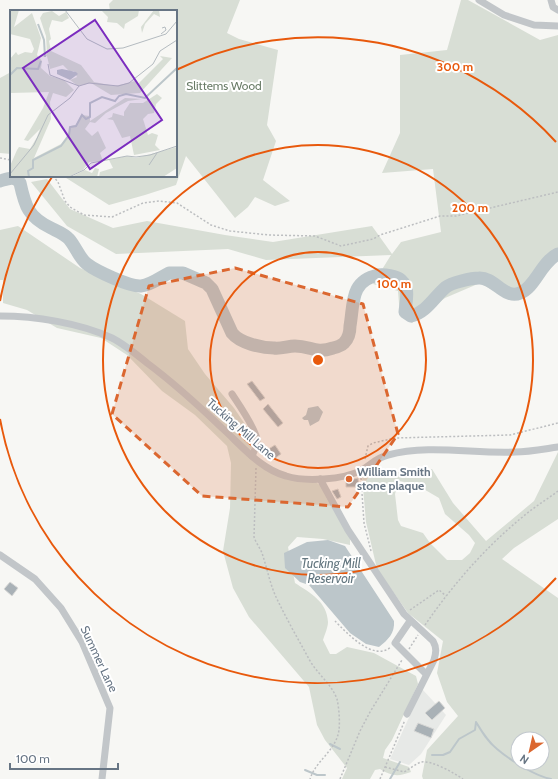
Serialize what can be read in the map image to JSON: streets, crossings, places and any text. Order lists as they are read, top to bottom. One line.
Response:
{"streets":{"street":["Tucking Mill Lane","Summer Lane"]},"water":["Tucking Mill Reservoir"],"parks":["Slittems Wood"],"places":["William Smith stone plaque"],"scale_bar":"100 m","north":"bottom left","rings":["300 m","200 m","100 m"]}
